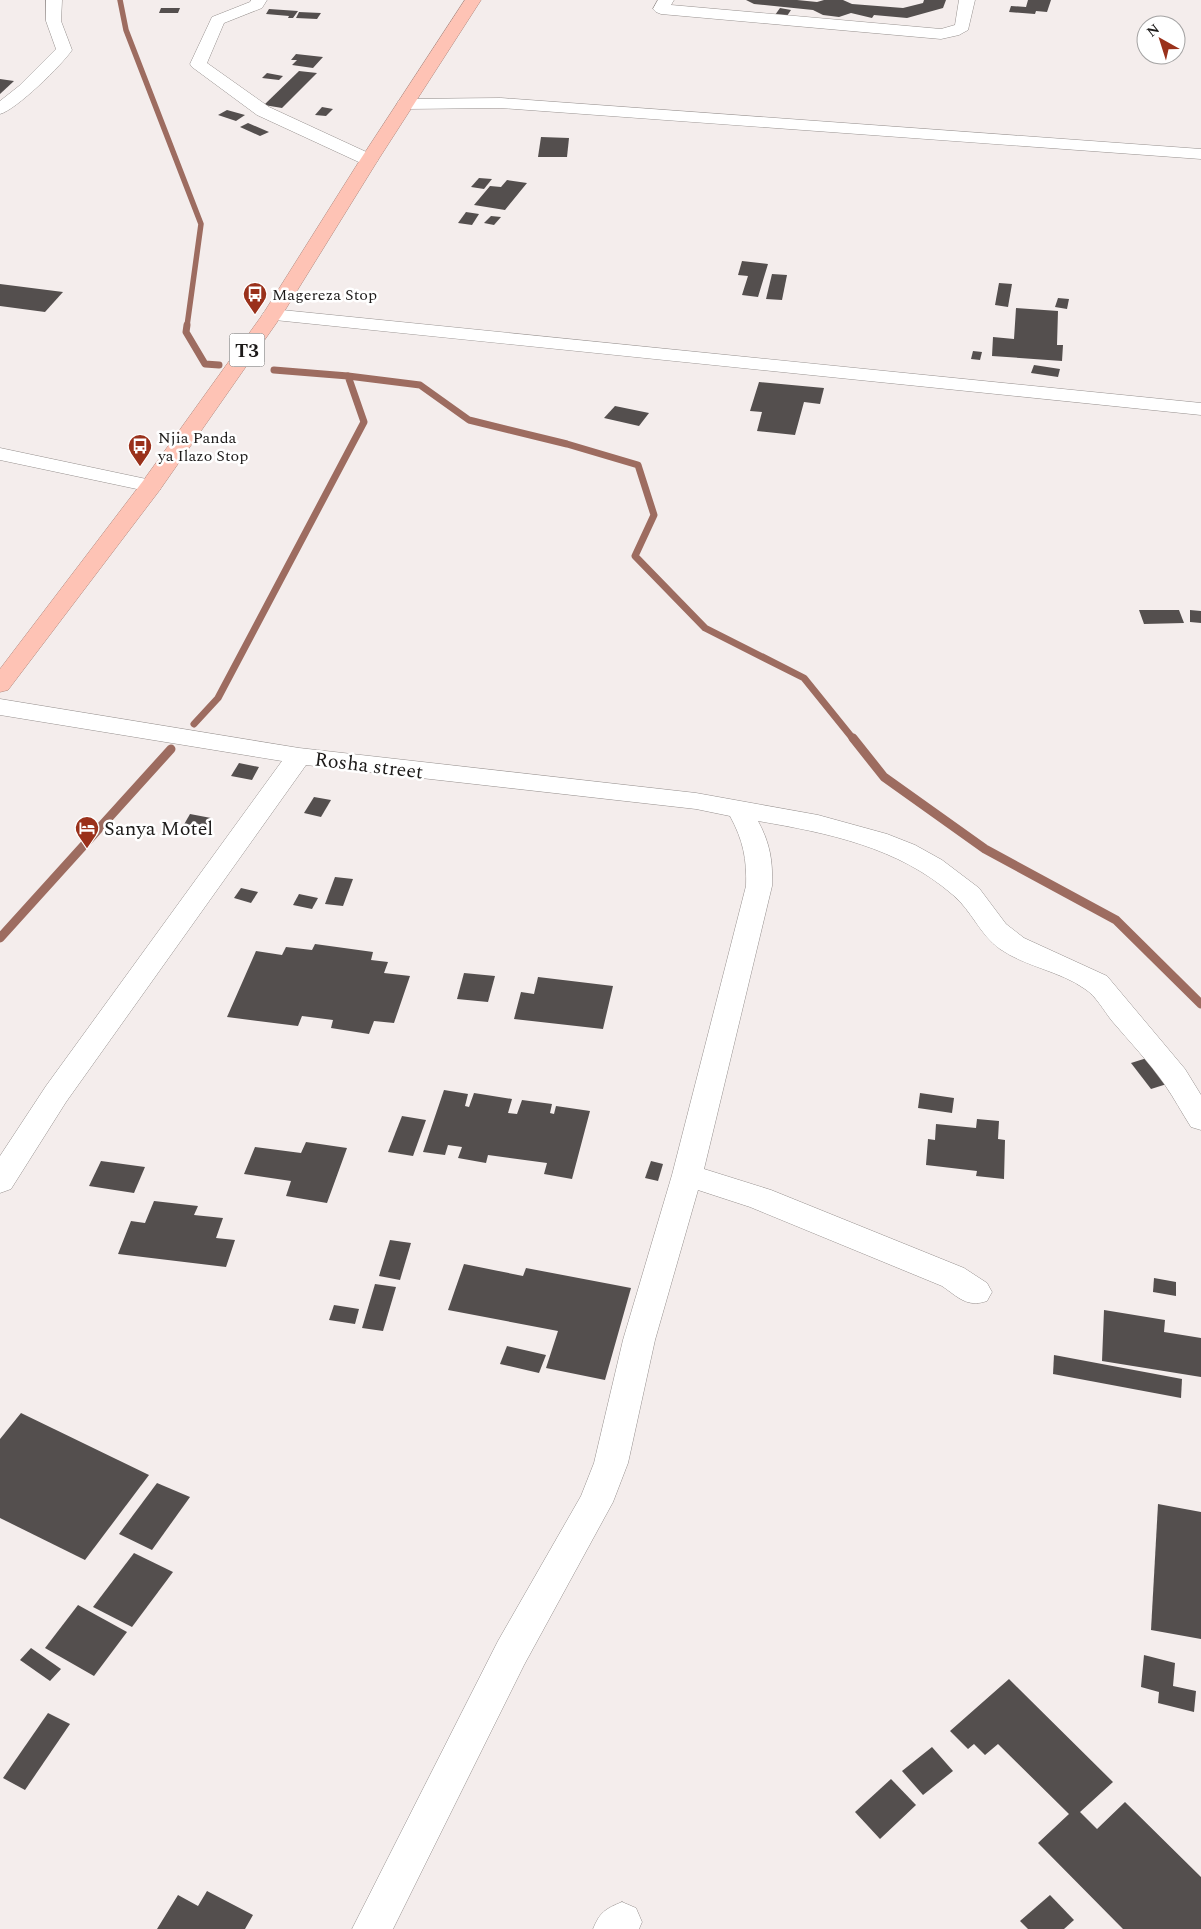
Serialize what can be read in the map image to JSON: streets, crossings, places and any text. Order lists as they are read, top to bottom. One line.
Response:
{"streets":{"highway":["T3"],"street":["Rosha street"]},"places":{"bus stop":["Magereza Stop","Njia Panda ya Ilazo Stop"],"hotel":["Sanya Motel"]},"north":"top left"}
